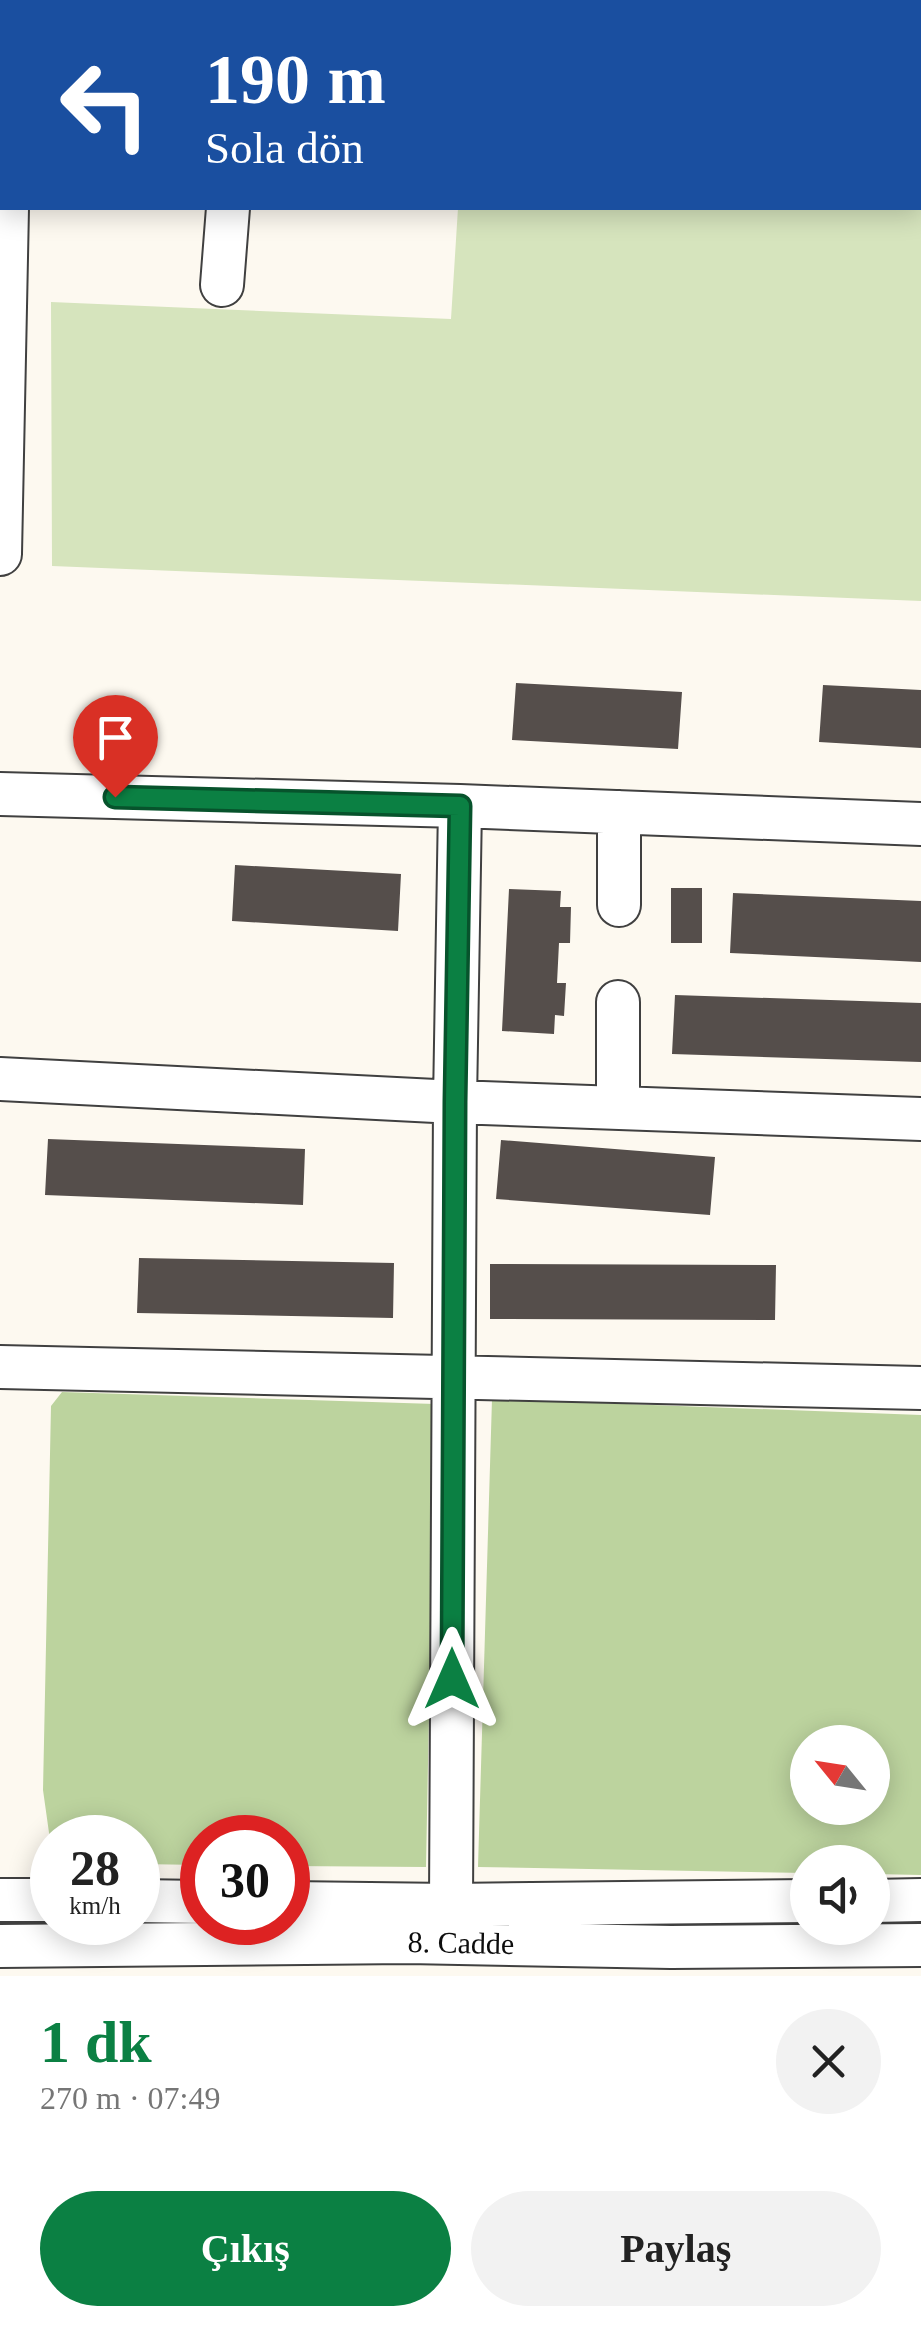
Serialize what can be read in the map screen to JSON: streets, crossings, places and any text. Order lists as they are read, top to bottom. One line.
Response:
{"streets":{"street":["8. Cadde"]},"north":"top left","page":{"turn":["190 m","Sola dön"],"speed":"28 km/h","limit":"30","heading":["1 dk","270 m · 07:49"],"buttons":["Çıkış","Paylaş"]}}
